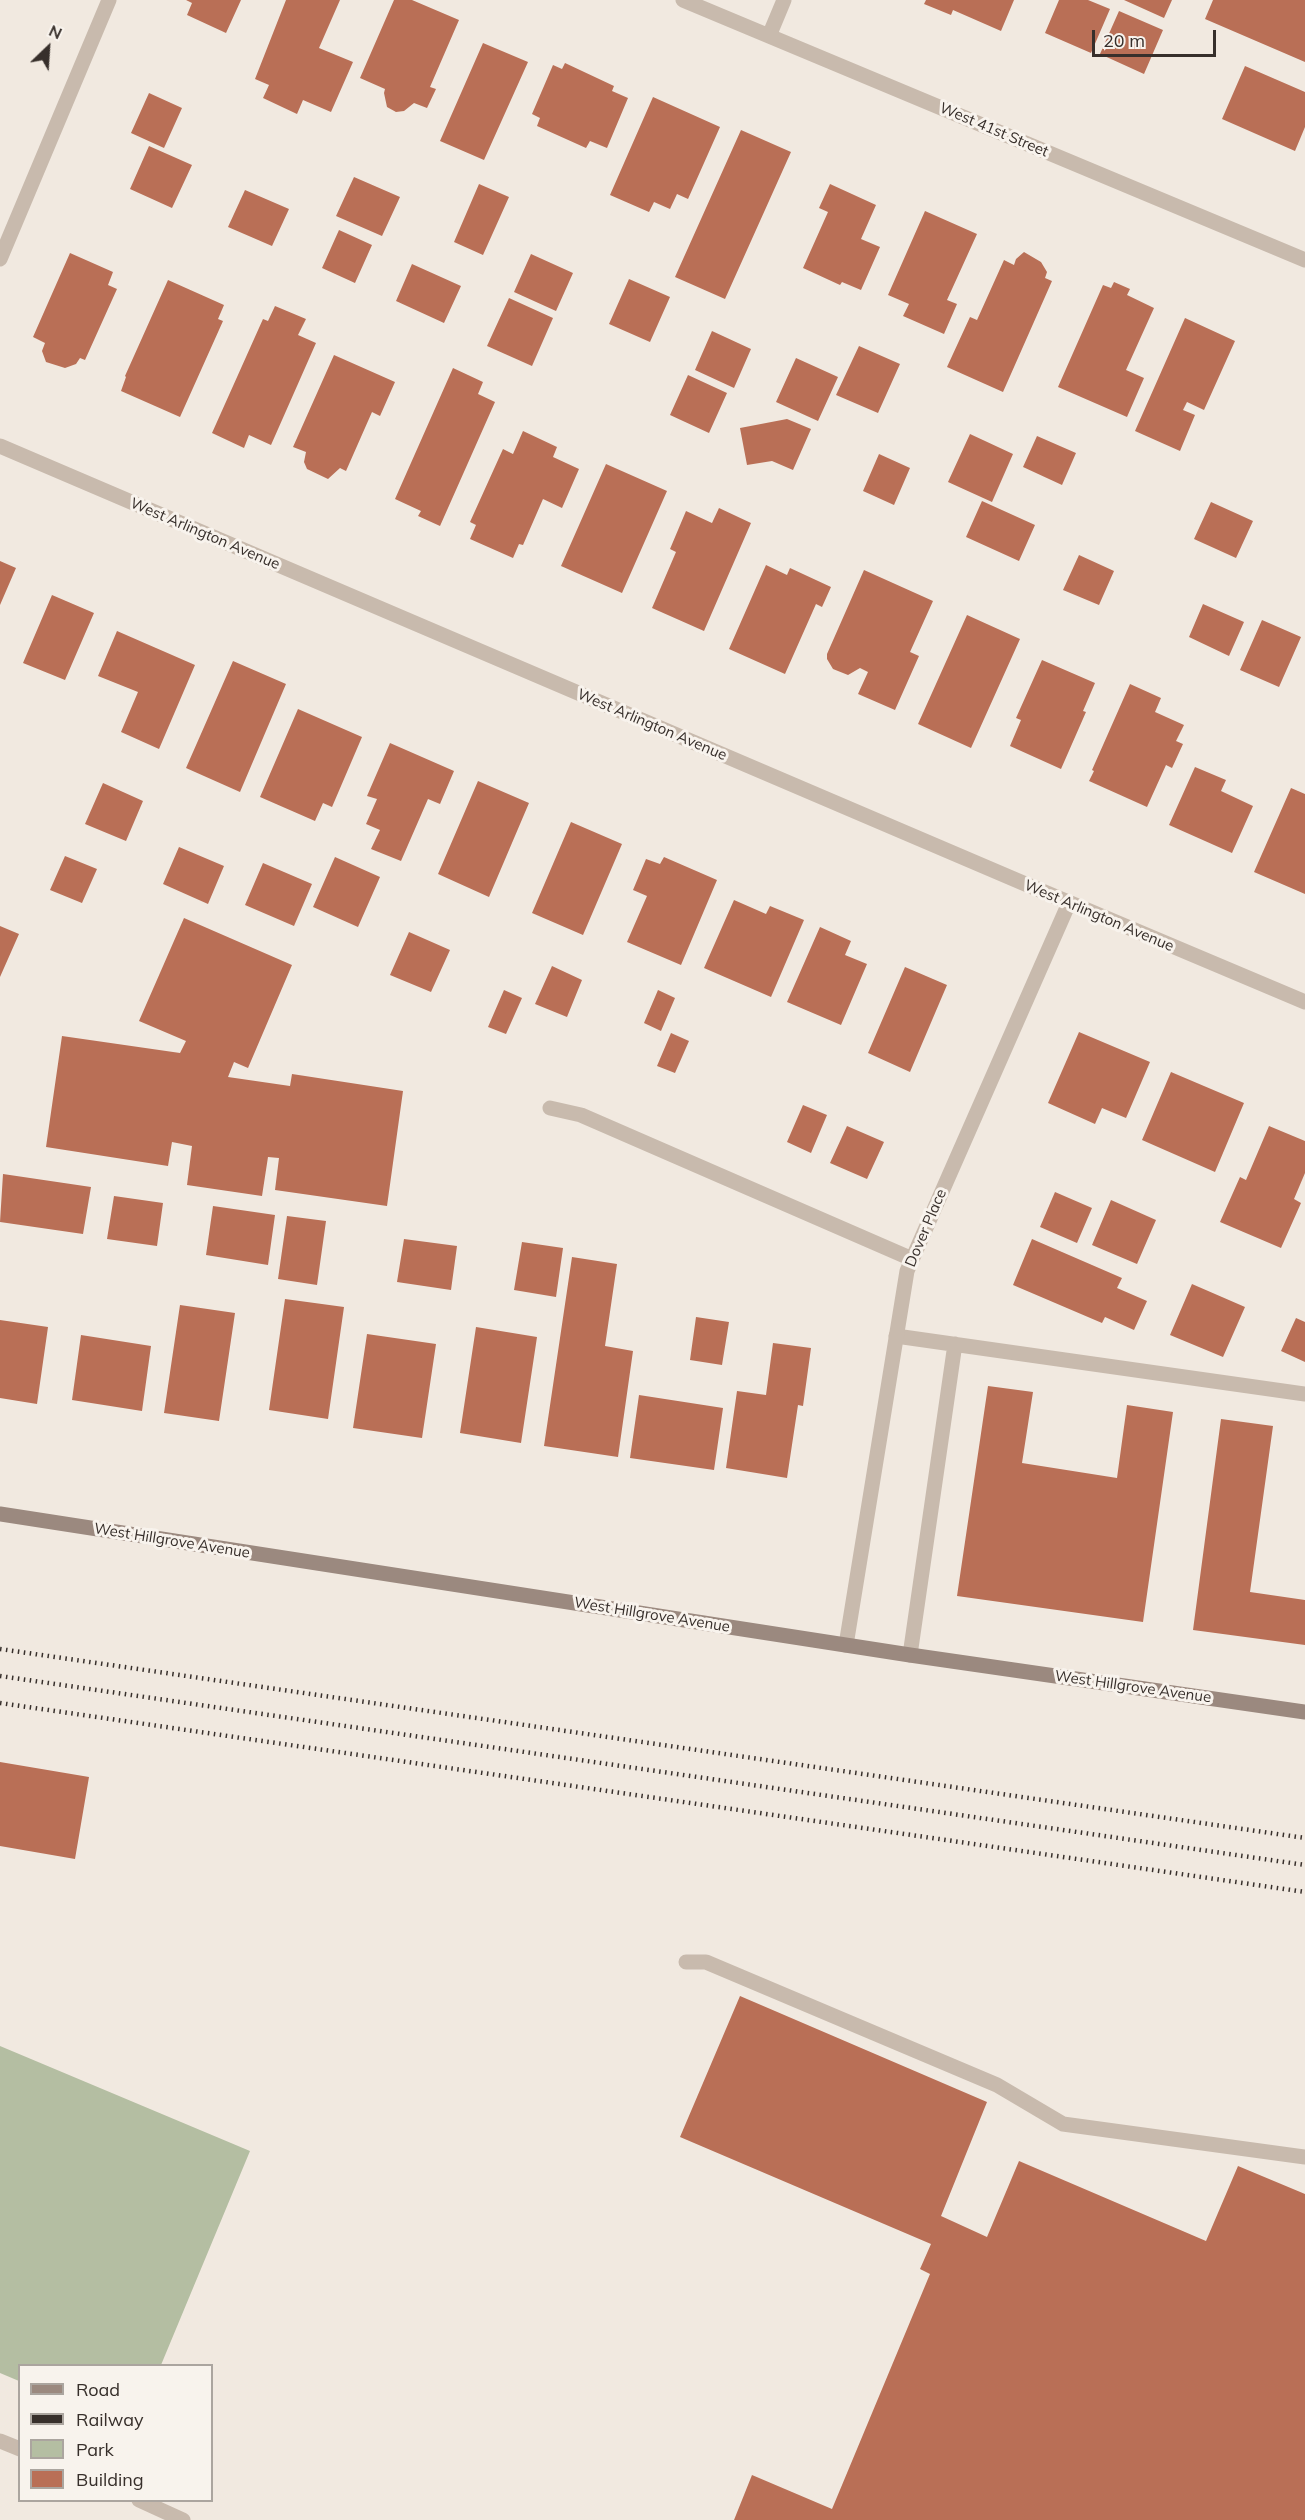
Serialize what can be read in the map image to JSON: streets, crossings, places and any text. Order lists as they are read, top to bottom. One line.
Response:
{"streets":{"street":["West 41st Street","West Arlington Avenue","Dover Place","West Hillgrove Avenue"]},"crossings":[["West Arlington Avenue","Dover Place"],["Dover Place","West Hillgrove Avenue"]],"legend":["Road","Railway","Park","Building"],"scale_bar":"20 m","north":"top right"}
